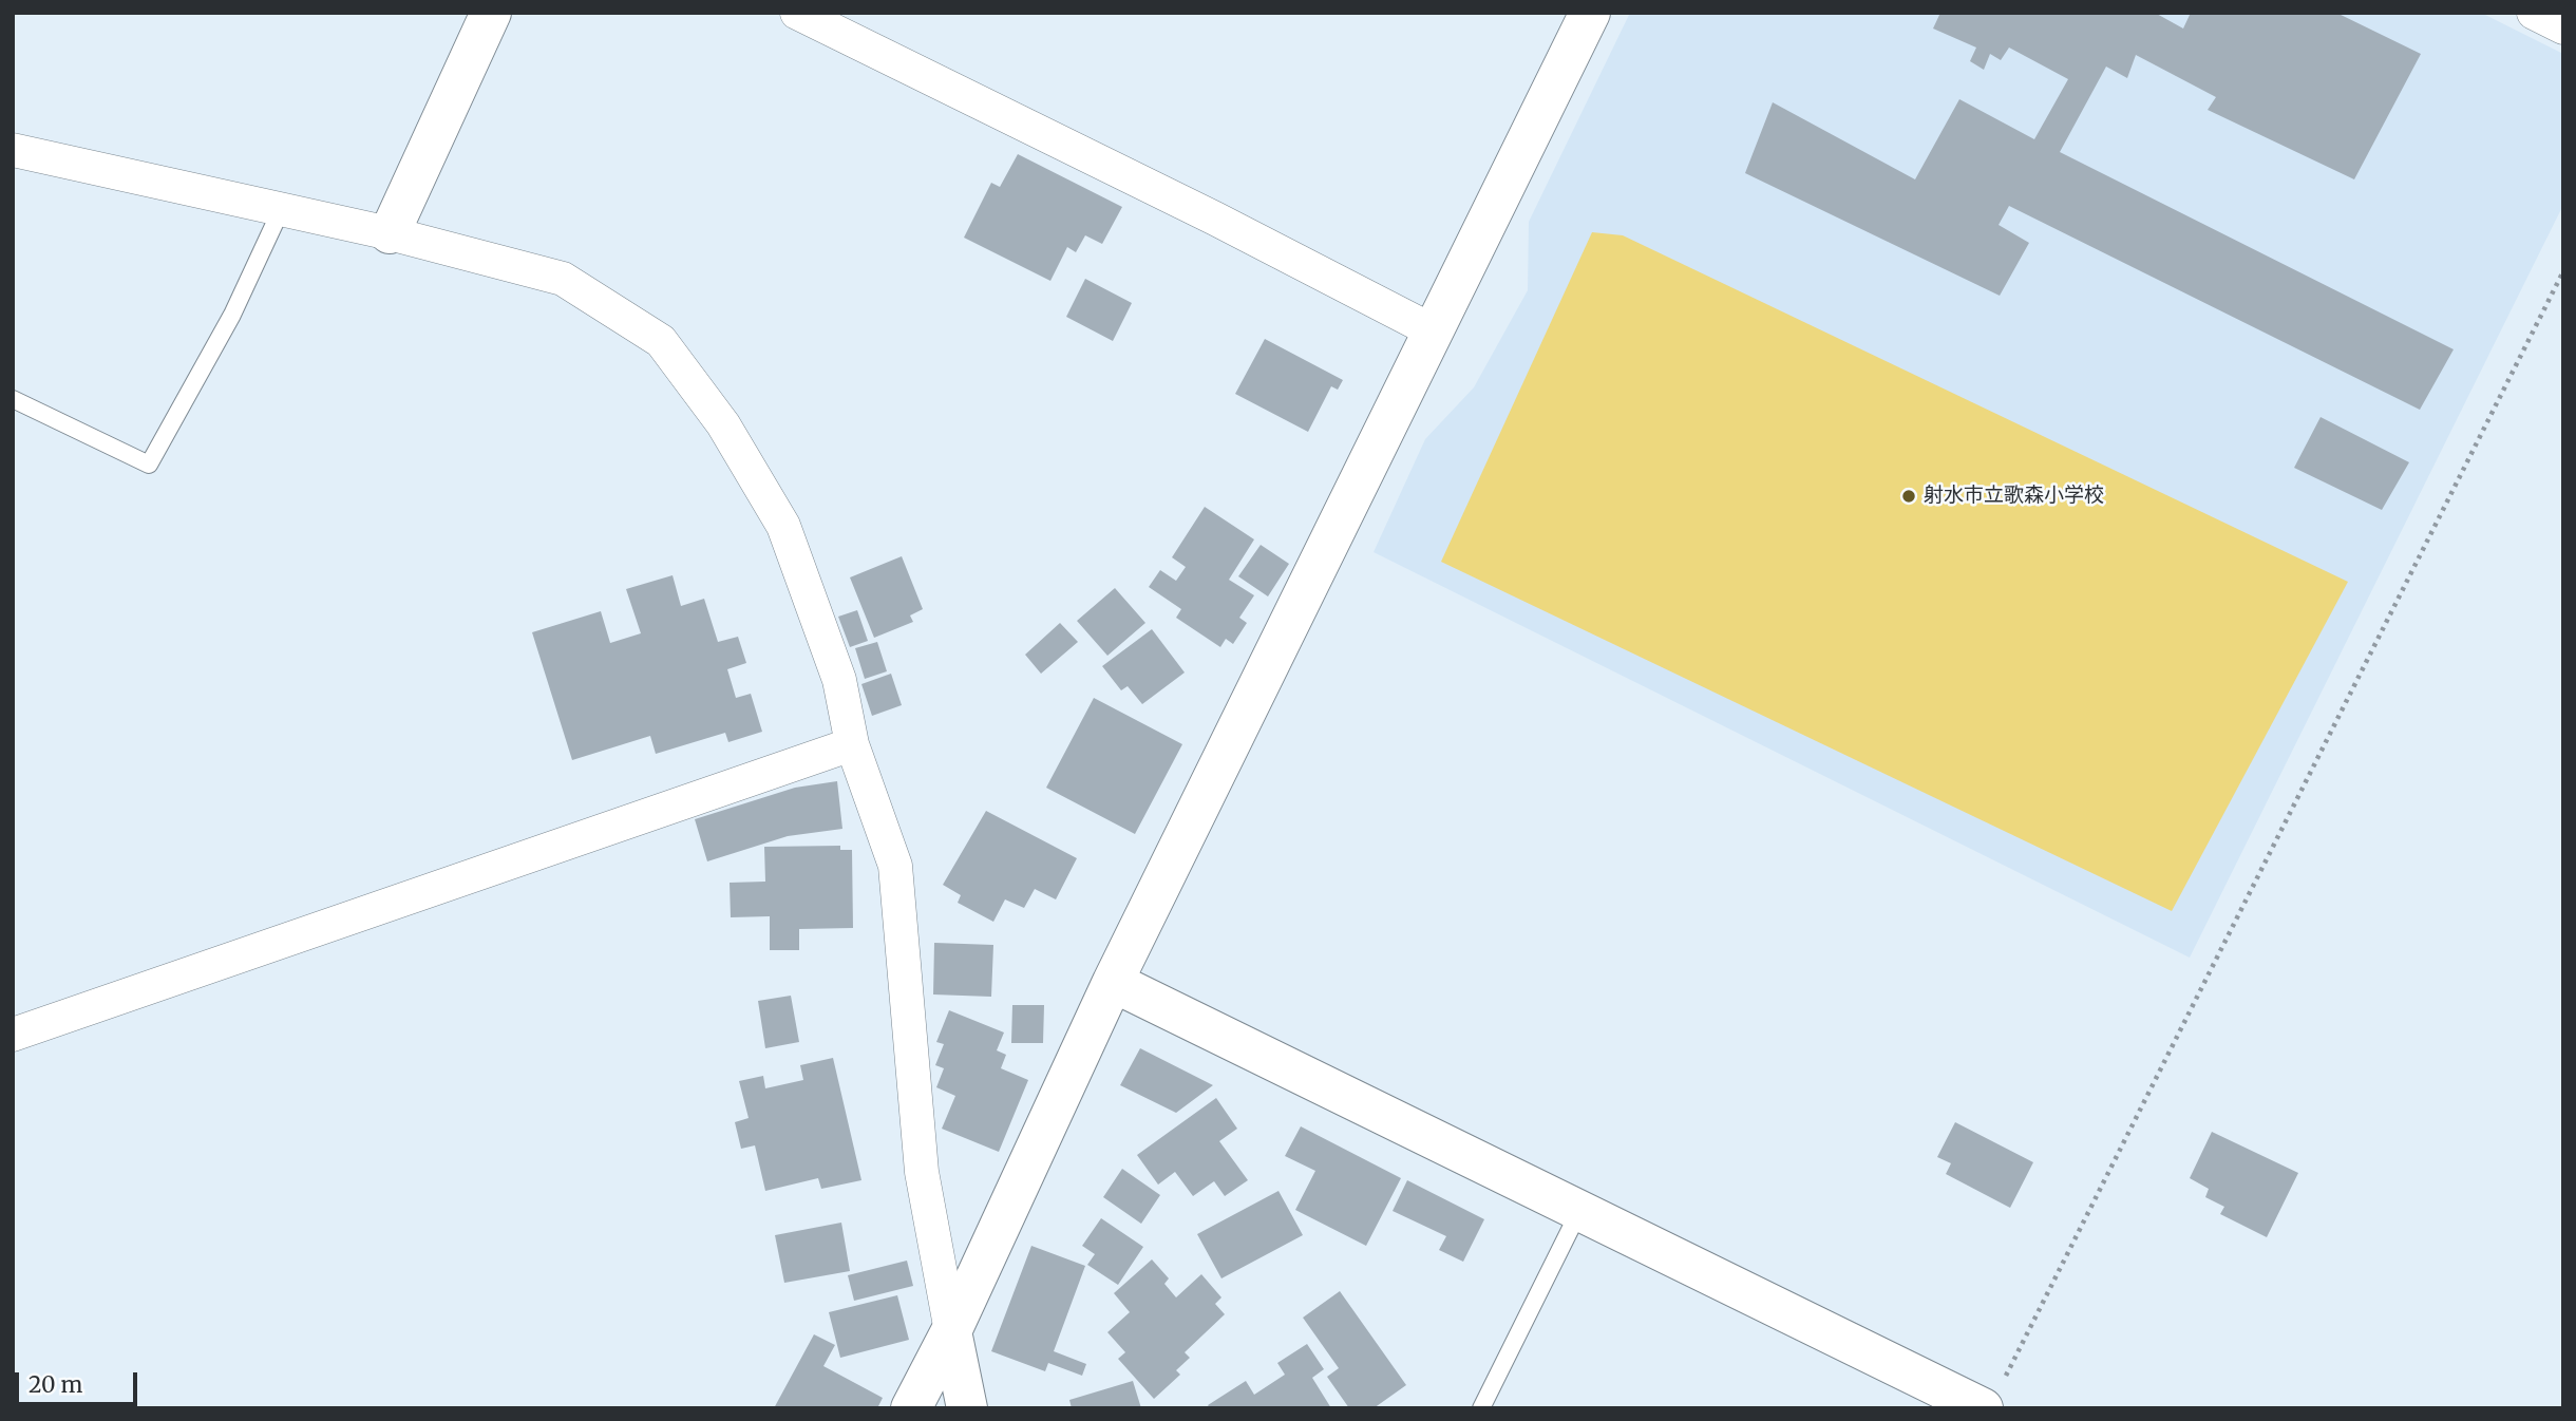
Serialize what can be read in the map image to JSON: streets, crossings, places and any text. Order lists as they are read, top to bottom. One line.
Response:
{"places":["射水市立歌森小学校"],"scale_bar":"20 m"}
